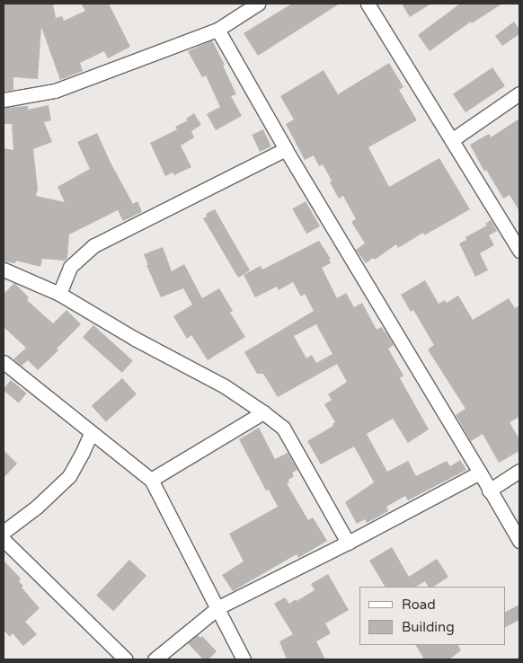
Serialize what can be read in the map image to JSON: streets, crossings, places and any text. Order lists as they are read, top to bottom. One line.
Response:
{"legend":["Road","Building"]}
